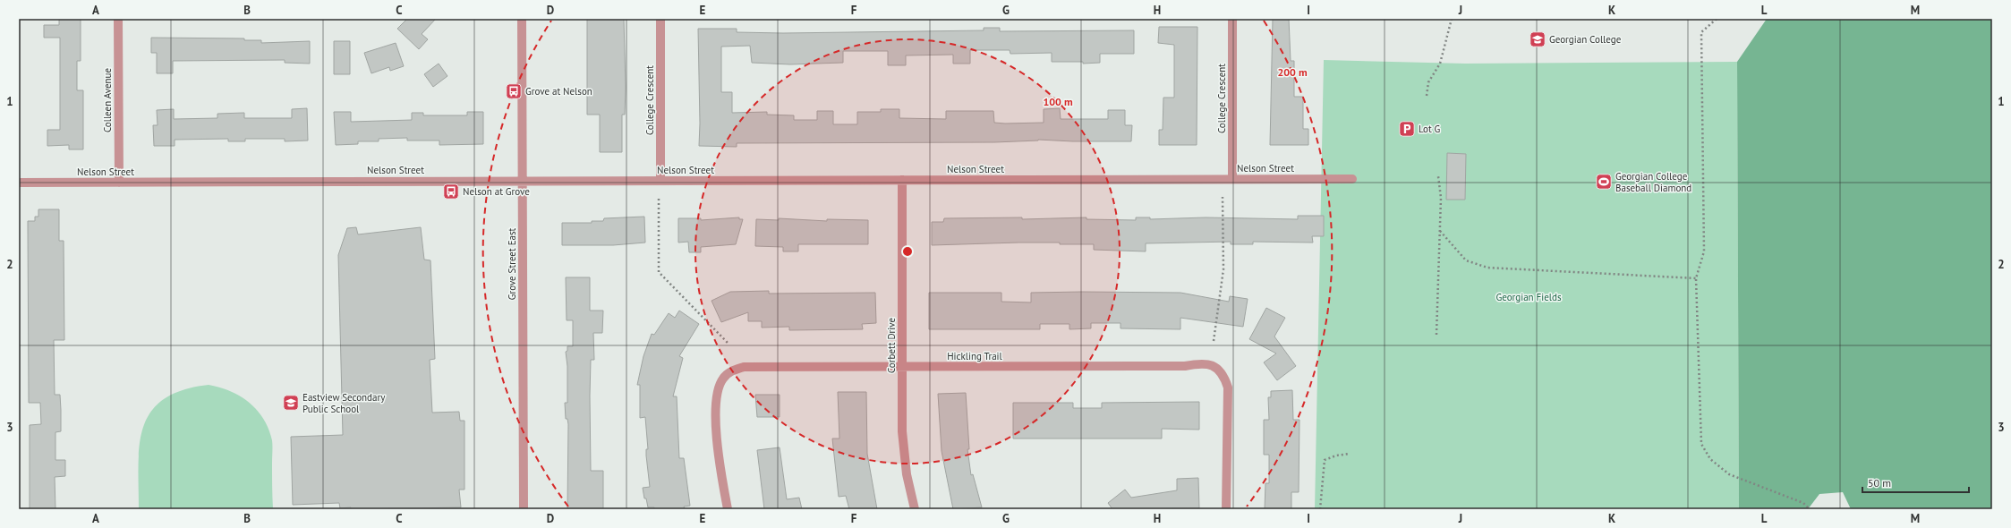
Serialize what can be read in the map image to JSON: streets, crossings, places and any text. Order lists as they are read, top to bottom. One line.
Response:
{"streets":{"street":["College Crescent","Colleen Avenue","Nelson Street","Grove Street East","Corbett Drive","Hickling Trail"]},"crossings":[["College Crescent","Nelson Street"],["Colleen Avenue","Nelson Street"],["Nelson Street","Grove Street East"],["Nelson Street","Corbett Drive"],["Corbett Drive","Hickling Trail"]],"parks":["Georgian Fields"],"places":{"school or university":["Georgian College","Eastview Secondary Public School"],"bus stop":["Grove at Nelson","Nelson at Grove"],"parking":["Lot G"],"sports":["Georgian College Baseball Diamond"]},"scale_bar":"50 m","grid":{"columns":["A","B","C","D","E","F","G","H","I","J","K","L","M"],"rows":["1","2","3"]},"rings":["200 m","100 m"]}
